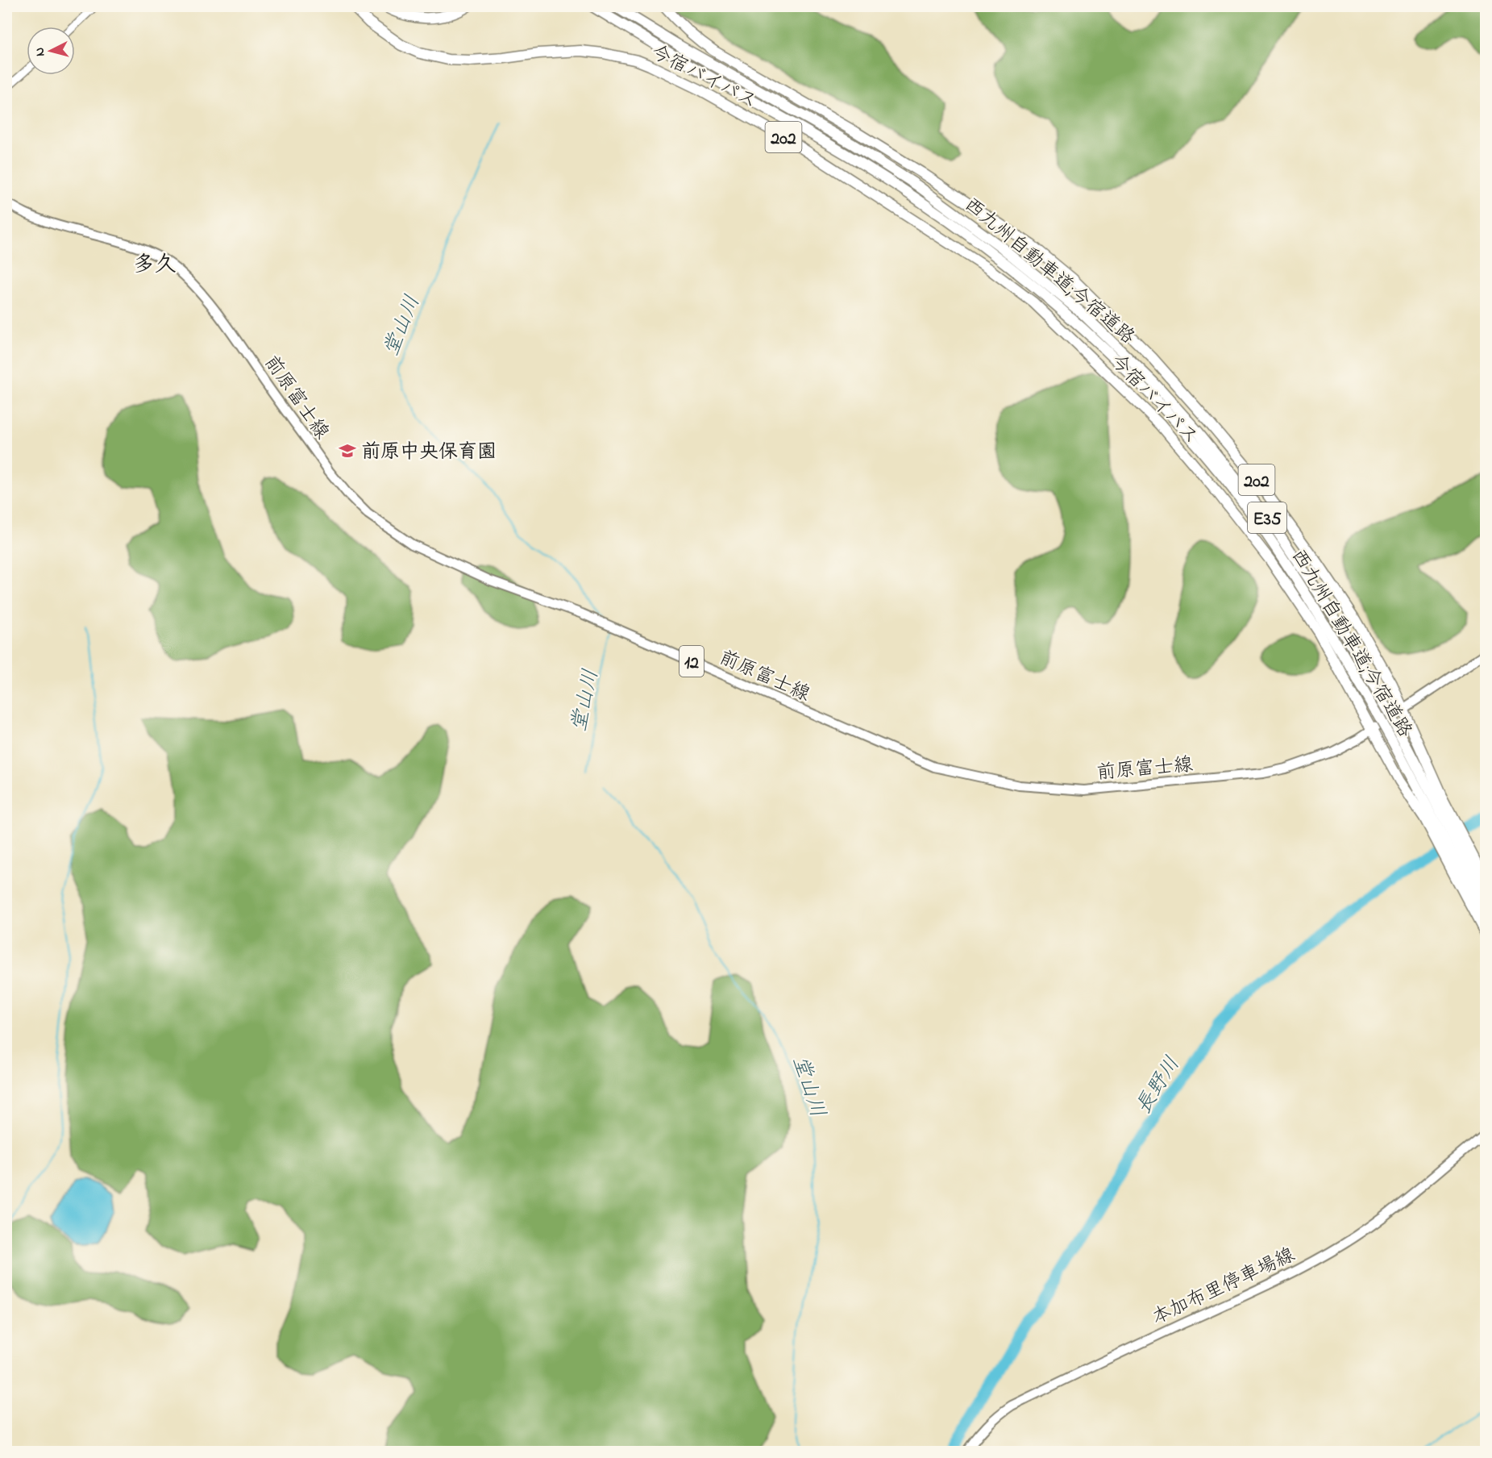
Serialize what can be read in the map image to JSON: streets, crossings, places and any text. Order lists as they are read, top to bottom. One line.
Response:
{"streets":{"highway":["今宿バイパス","202","西九州自動車道;今宿道路","E35"],"main road":["前原富士線","12","本加布里停車場線"]},"crossings":[["今宿バイパス","西九州自動車道;今宿道路"],["今宿バイパス","前原富士線"]],"districts":["多久"],"water":["堂山川","長野川"],"places":{"school or university":["前原中央保育園"]},"north":"left"}
